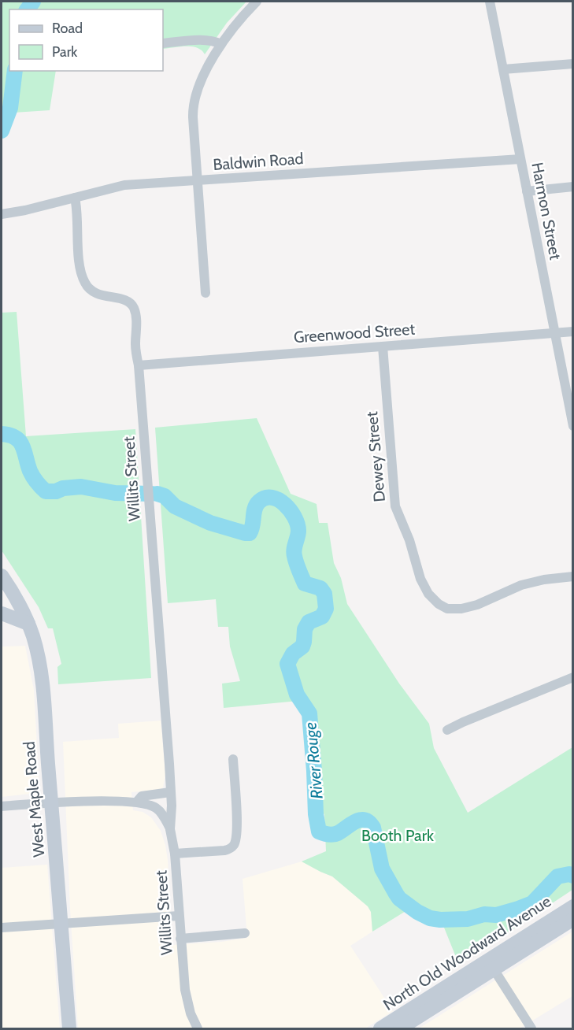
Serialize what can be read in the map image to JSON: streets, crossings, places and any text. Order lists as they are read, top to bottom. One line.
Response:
{"streets":{"main road":["West Maple Road","North Old Woodward Avenue"],"street":["Baldwin Road","Harmon Street","Greenwood Street","Dewey Street","Willits Street"]},"crossings":[["Baldwin Road","Harmon Street"],["Baldwin Road","Willits Street"],["Harmon Street","Greenwood Street"],["Greenwood Street","Dewey Street"],["Greenwood Street","Willits Street"]],"water":["River Rouge"],"parks":["Booth Park"],"legend":["Road","Park"]}
